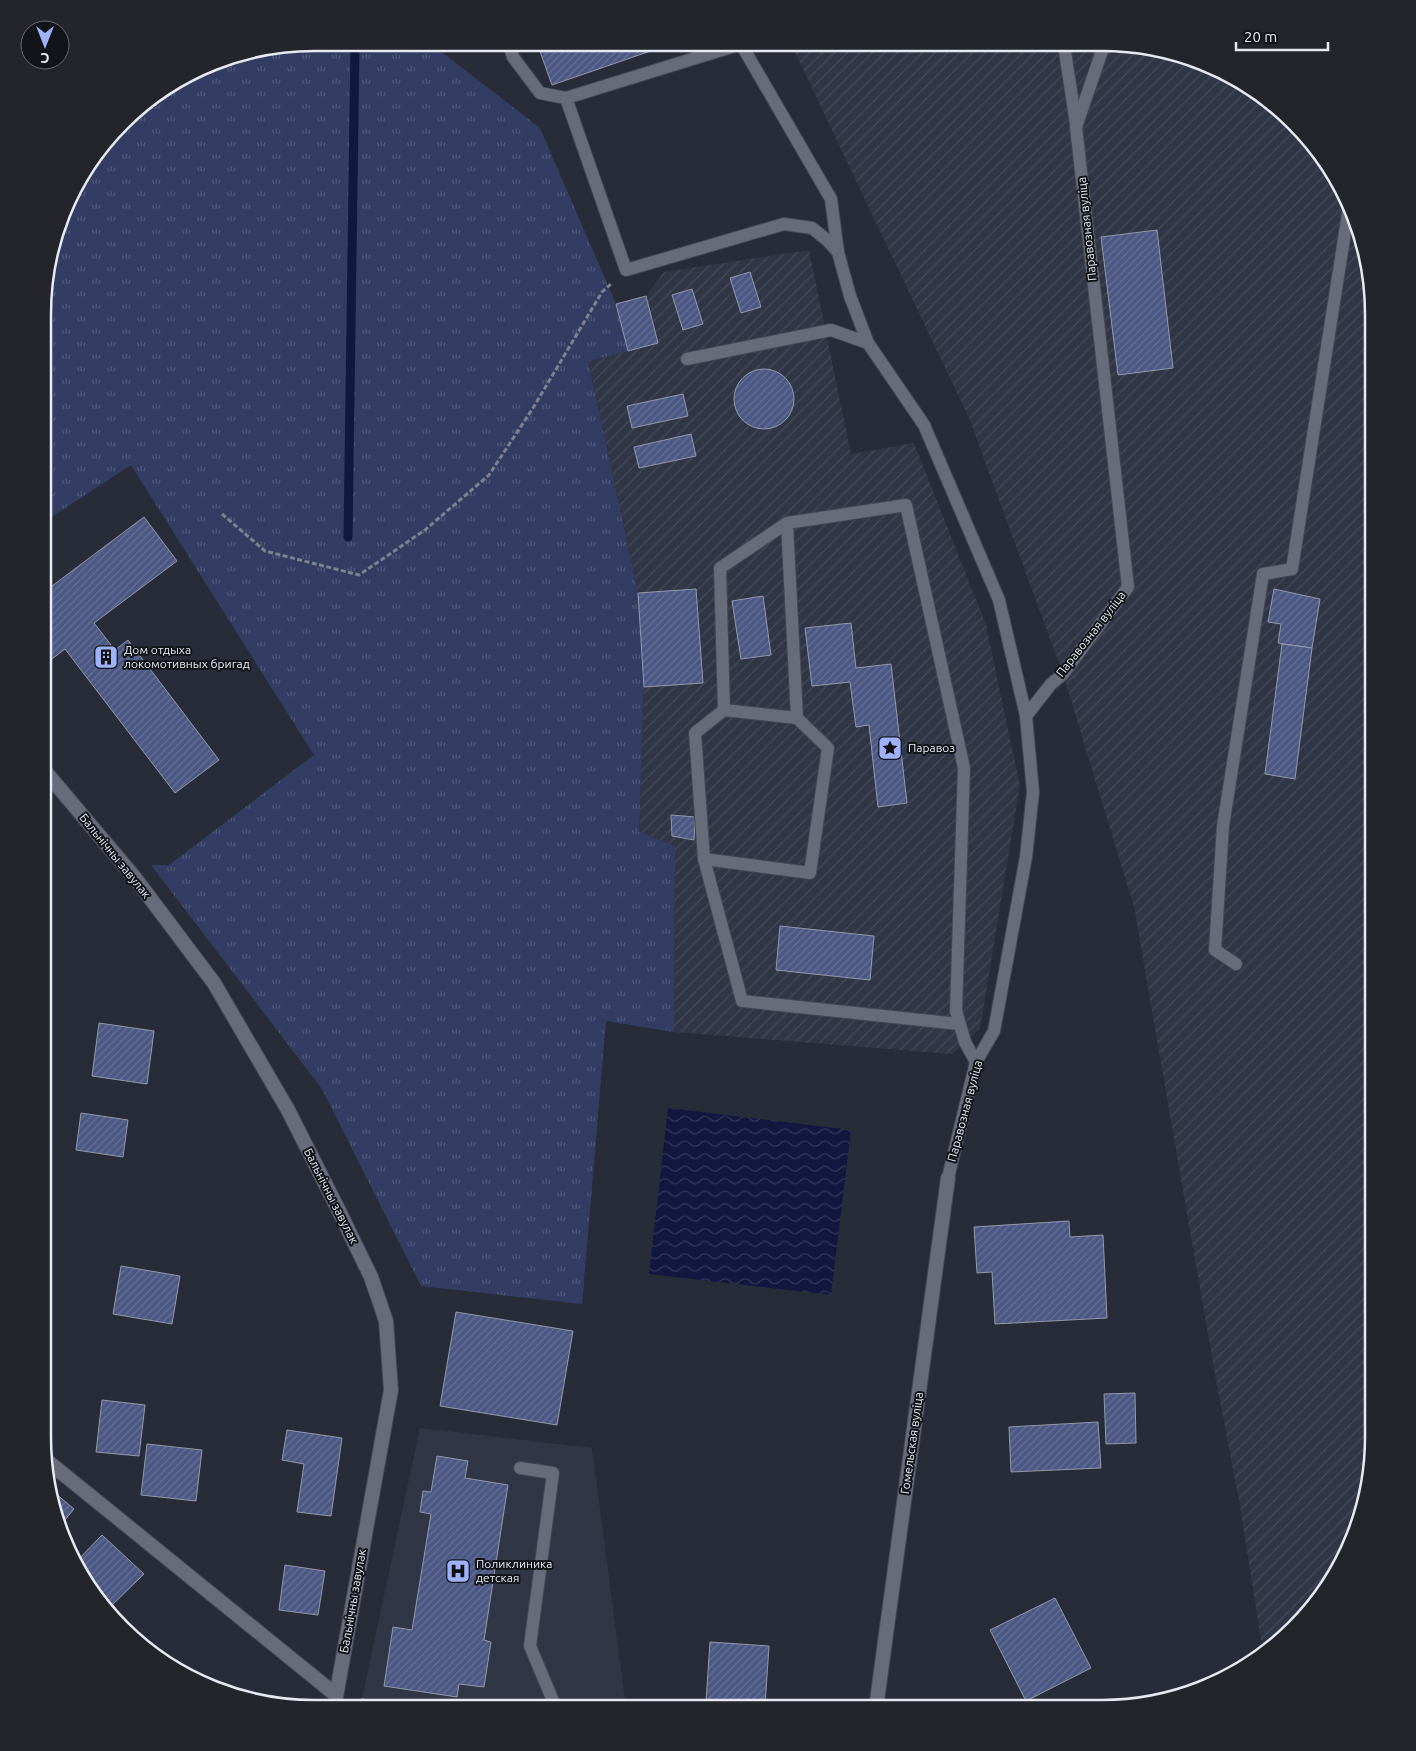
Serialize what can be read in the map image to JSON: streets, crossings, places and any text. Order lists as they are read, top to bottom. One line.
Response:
{"streets":{"street":["Бальнічны завулак","Гомельская вуліца"],"lane":["Паравозная вуліца"]},"crossings":[["Паравозная вуліца","Гомельская вуліца"]],"places":{"building":["Дом отдыха локомотивных бригад"],"place":["Паравоз"],"hospital":["Поликлиника детская"]},"scale_bar":"20 m","north":"bottom"}
